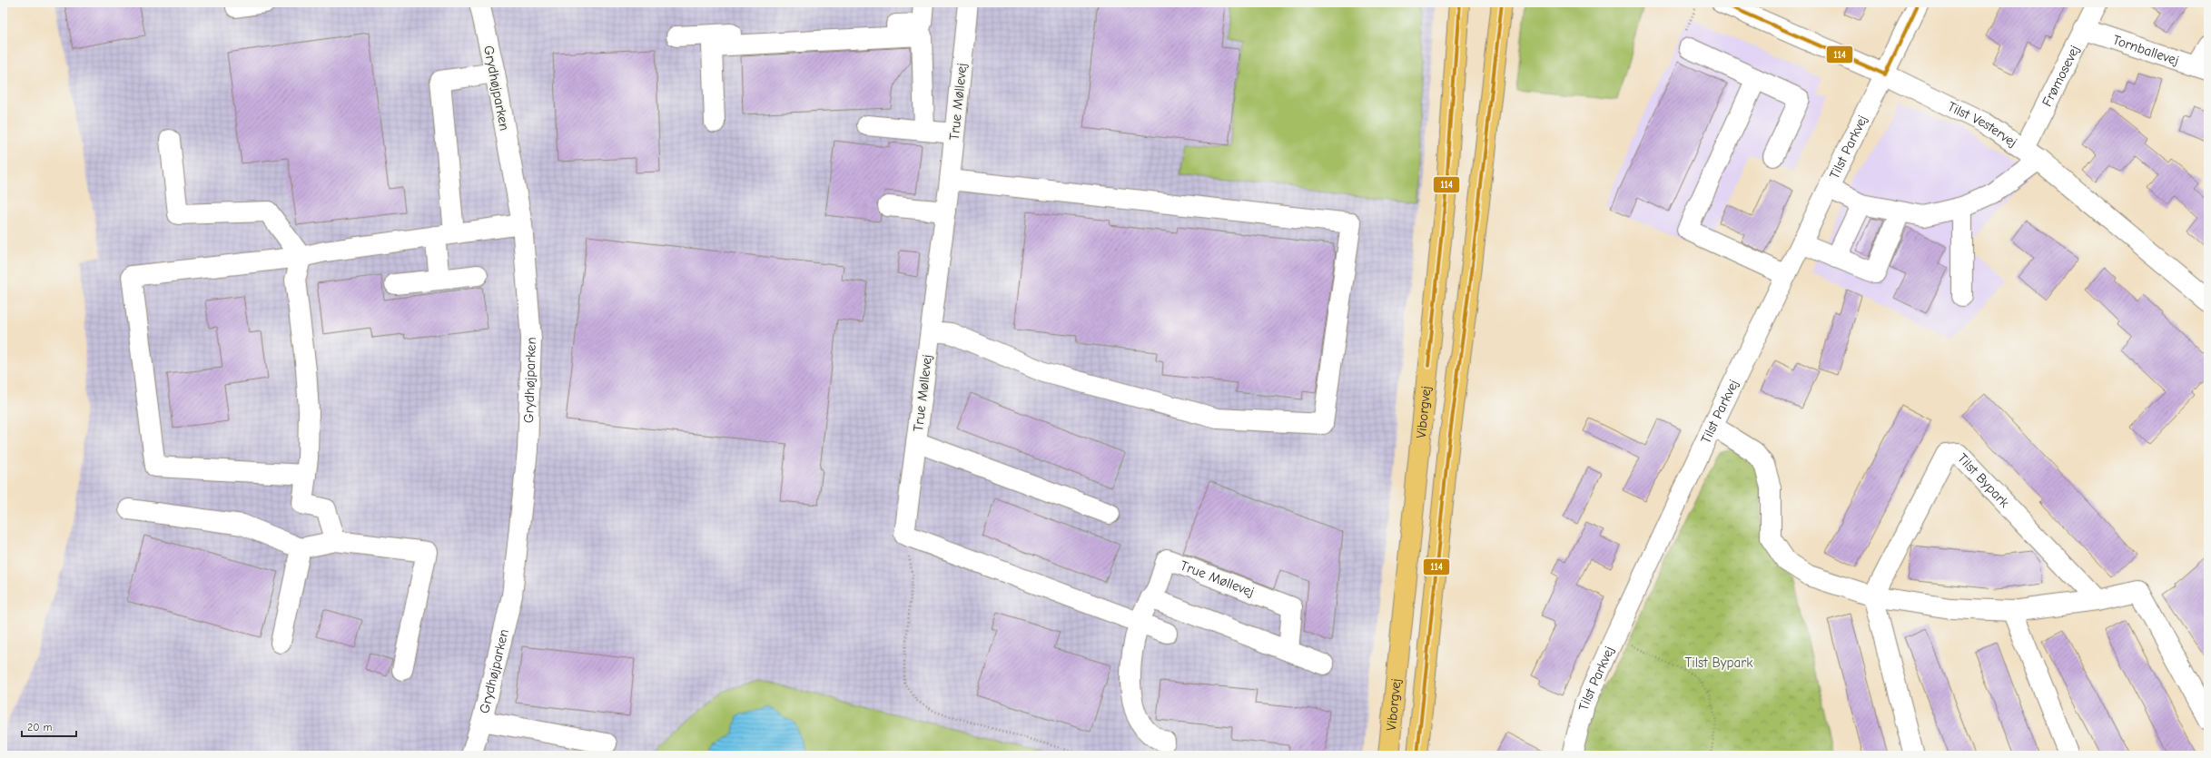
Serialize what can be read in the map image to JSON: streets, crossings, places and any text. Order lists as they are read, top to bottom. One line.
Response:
{"streets":{"main road":["Viborgvej"],"street":["Tornballevej","Frømosevej","Grydhøjparken","True Møllevej","Tilst Vestervej","Tilst Parkvej","Tilst Bypark"]},"crossings":[["Tornballevej","Frømosevej"],["Frømosevej","Tilst Vestervej"],["Tilst Vestervej","Tilst Parkvej"]],"parks":["Tilst Bypark"],"lines":["transit line 114"],"scale_bar":"20 m"}
